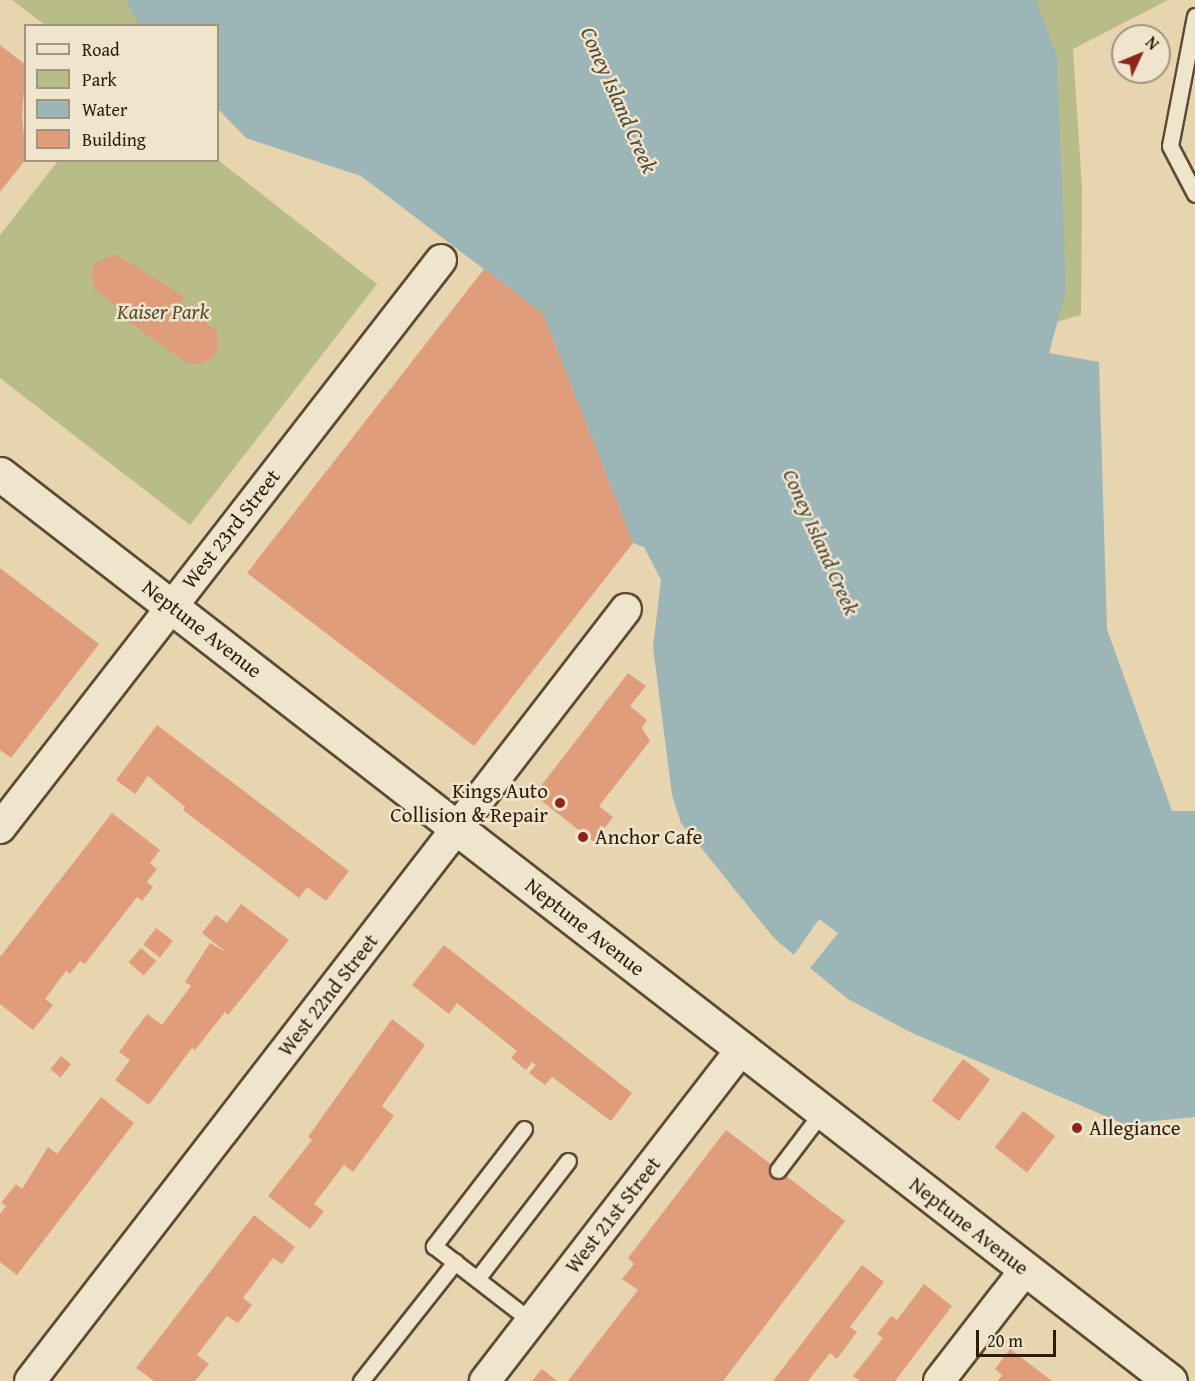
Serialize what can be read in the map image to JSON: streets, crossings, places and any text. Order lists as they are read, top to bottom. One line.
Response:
{"streets":{"main road":["Neptune Avenue"],"street":["West 23rd Street","West 22nd Street","West 21st Street"]},"crossings":[["West 23rd Street","Neptune Avenue"],["Neptune Avenue","West 22nd Street"],["Neptune Avenue","West 21st Street"]],"water":["Coney Island Creek"],"parks":["Kaiser Park"],"places":["Kings Auto Collision & Repair","Anchor Cafe","Allegiance"],"legend":["Road","Park","Water","Building"],"scale_bar":"20 m","north":"top right"}
